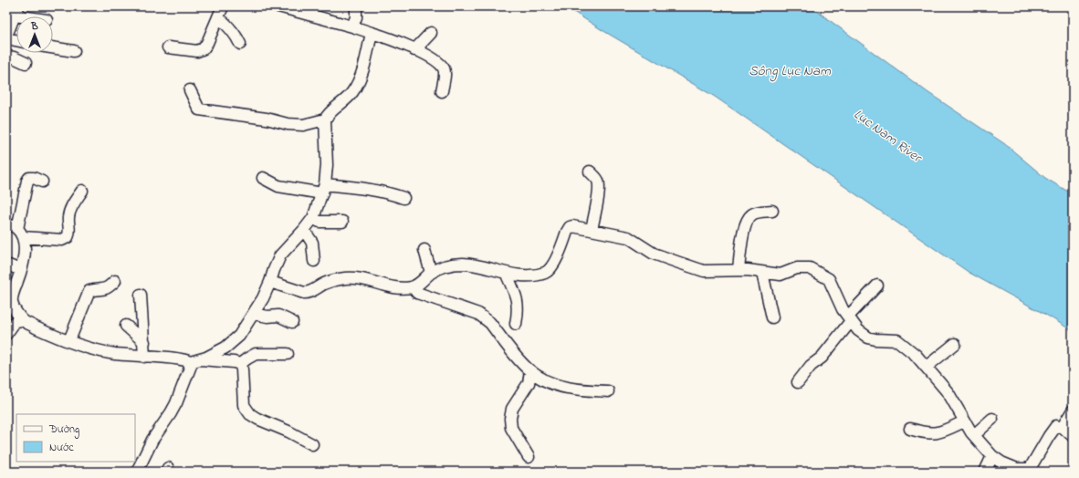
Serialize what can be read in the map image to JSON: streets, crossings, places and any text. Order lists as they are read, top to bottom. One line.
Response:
{"water":["Sông Lục Nam","Lục Nam River"],"legend":["Đường","Nước"],"north":"top"}
